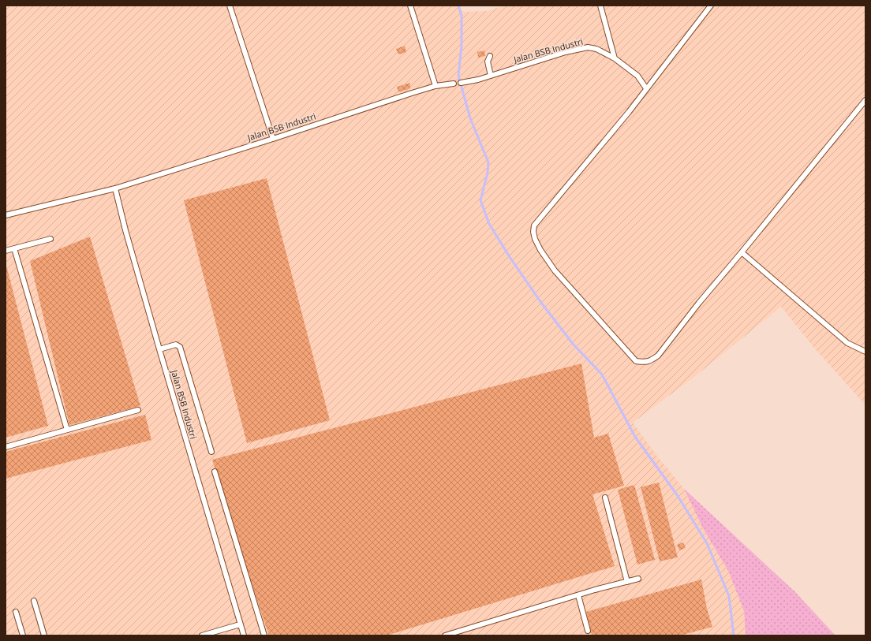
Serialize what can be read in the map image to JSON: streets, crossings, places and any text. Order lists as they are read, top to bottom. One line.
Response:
{"streets":{"lane":["Jalan BSB Industri"]}}
